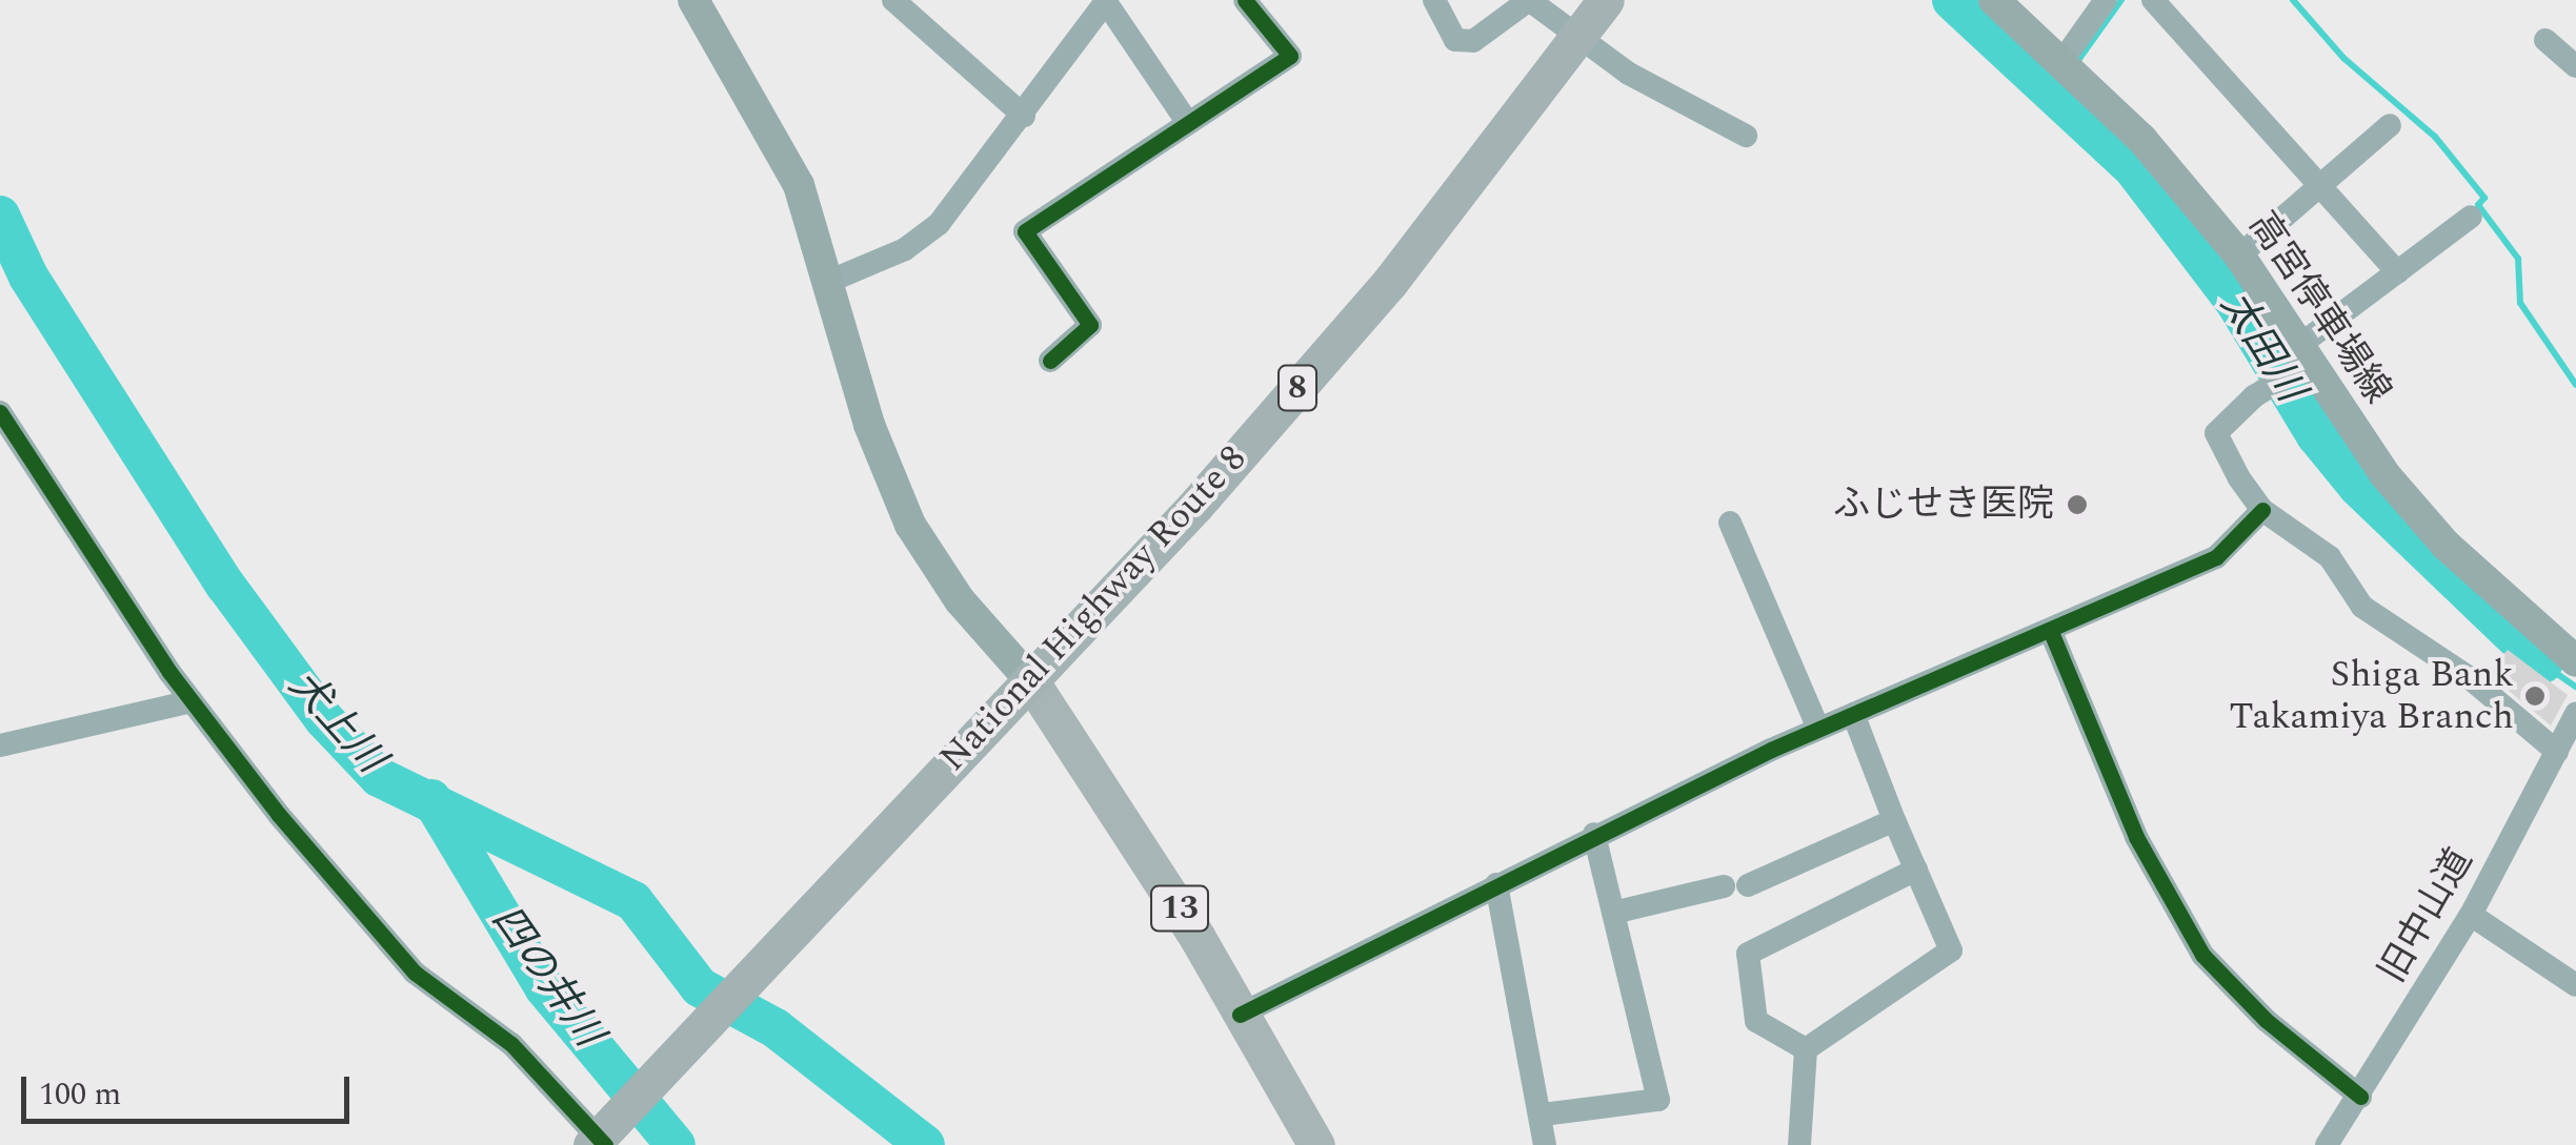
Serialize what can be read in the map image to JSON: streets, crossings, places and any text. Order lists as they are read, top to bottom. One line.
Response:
{"streets":{"highway":["8","National Highway Route 8"],"main road":["高宮停車場線","13"],"street":["旧中山道"]},"crossings":[["National Highway Route 8","13"]],"water":["太田川","犬上川","四の井川"],"places":["ふじせき医院","Shiga Bank Takamiya Branch"],"scale_bar":"100 m"}
